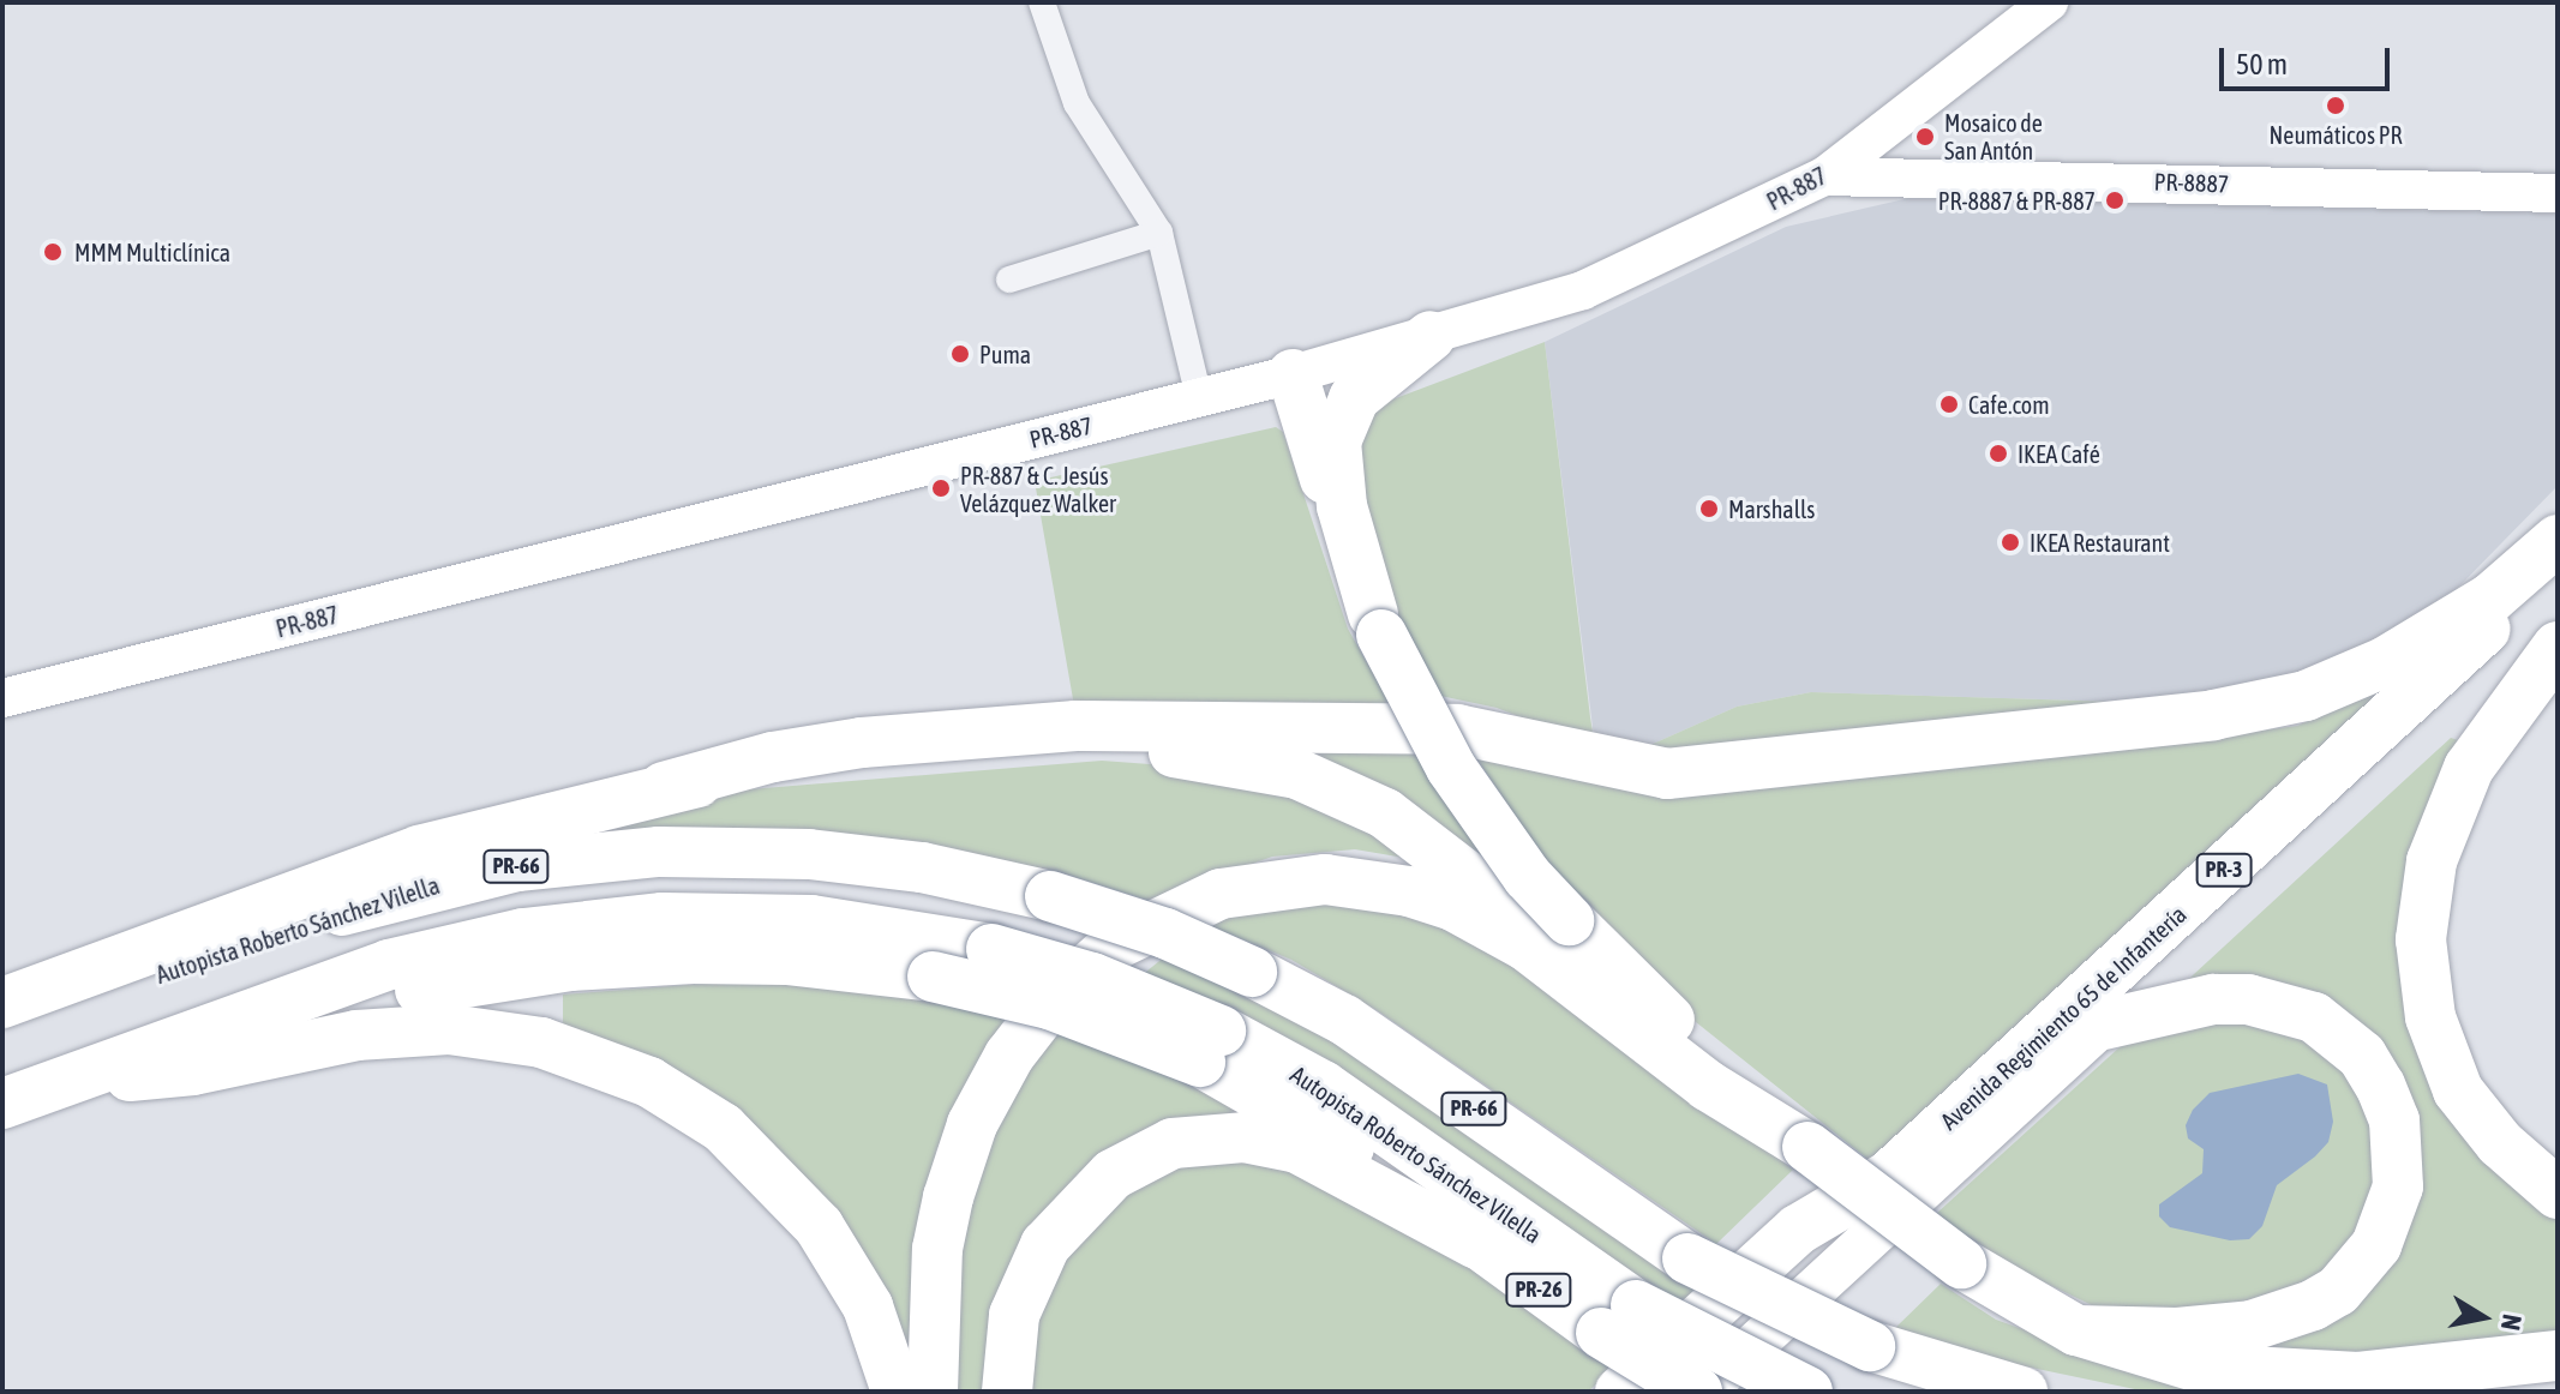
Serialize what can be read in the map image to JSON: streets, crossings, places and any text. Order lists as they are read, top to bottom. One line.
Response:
{"streets":{"highway":["PR-66","PR-3","Autopista Roberto Sánchez Vilella","Avenida Regimiento 65 de Infantería","PR-26"],"street":["PR-8887","PR-887"]},"crossings":[["PR-8887","PR-887"],["Autopista Roberto Sánchez Vilella","PR-26"],["Avenida Regimiento 65 de Infantería","PR-26"]],"places":["Neumáticos PR","Mosaico de San Antón","PR-8887 & PR-887","MMM Multiclínica","Puma","Cafe.com","IKEA Café","PR-887 & C. Jesús Velázquez Walker","Marshalls","IKEA Restaurant"],"scale_bar":"50 m","north":"right"}
